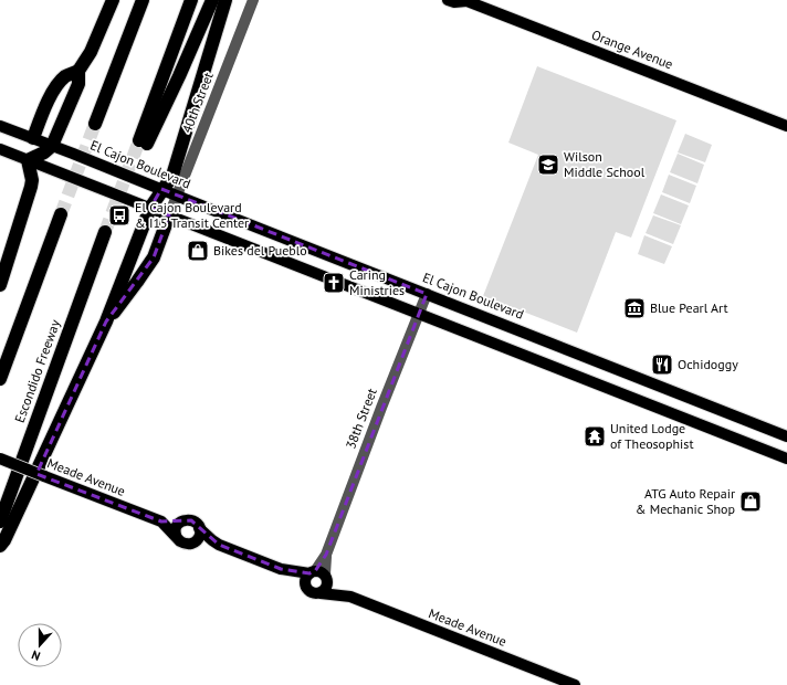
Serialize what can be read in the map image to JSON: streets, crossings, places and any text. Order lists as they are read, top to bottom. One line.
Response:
{"streets":{"highway":["Escondido Freeway"],"main road":["Orange Avenue","El Cajon Boulevard","Meade Avenue"],"street":["40th Street","38th Street"]},"crossings":[["40th Street","El Cajon Boulevard"],["El Cajon Boulevard","38th Street"],["38th Street","Meade Avenue"]],"places":{"school or university":["Wilson Middle School"],"bus stop":["El Cajon Boulevard & I15 Transit Center"],"shop":["Bikes del Pueblo","ATG Auto Repair & Mechanic Shop"],"church":["Caring Ministries"],"museum":["Blue Pearl Art"],"restaurant":["Ochidoggy"],"temple":["United Lodge of Theosophist"]},"north":"bottom"}
